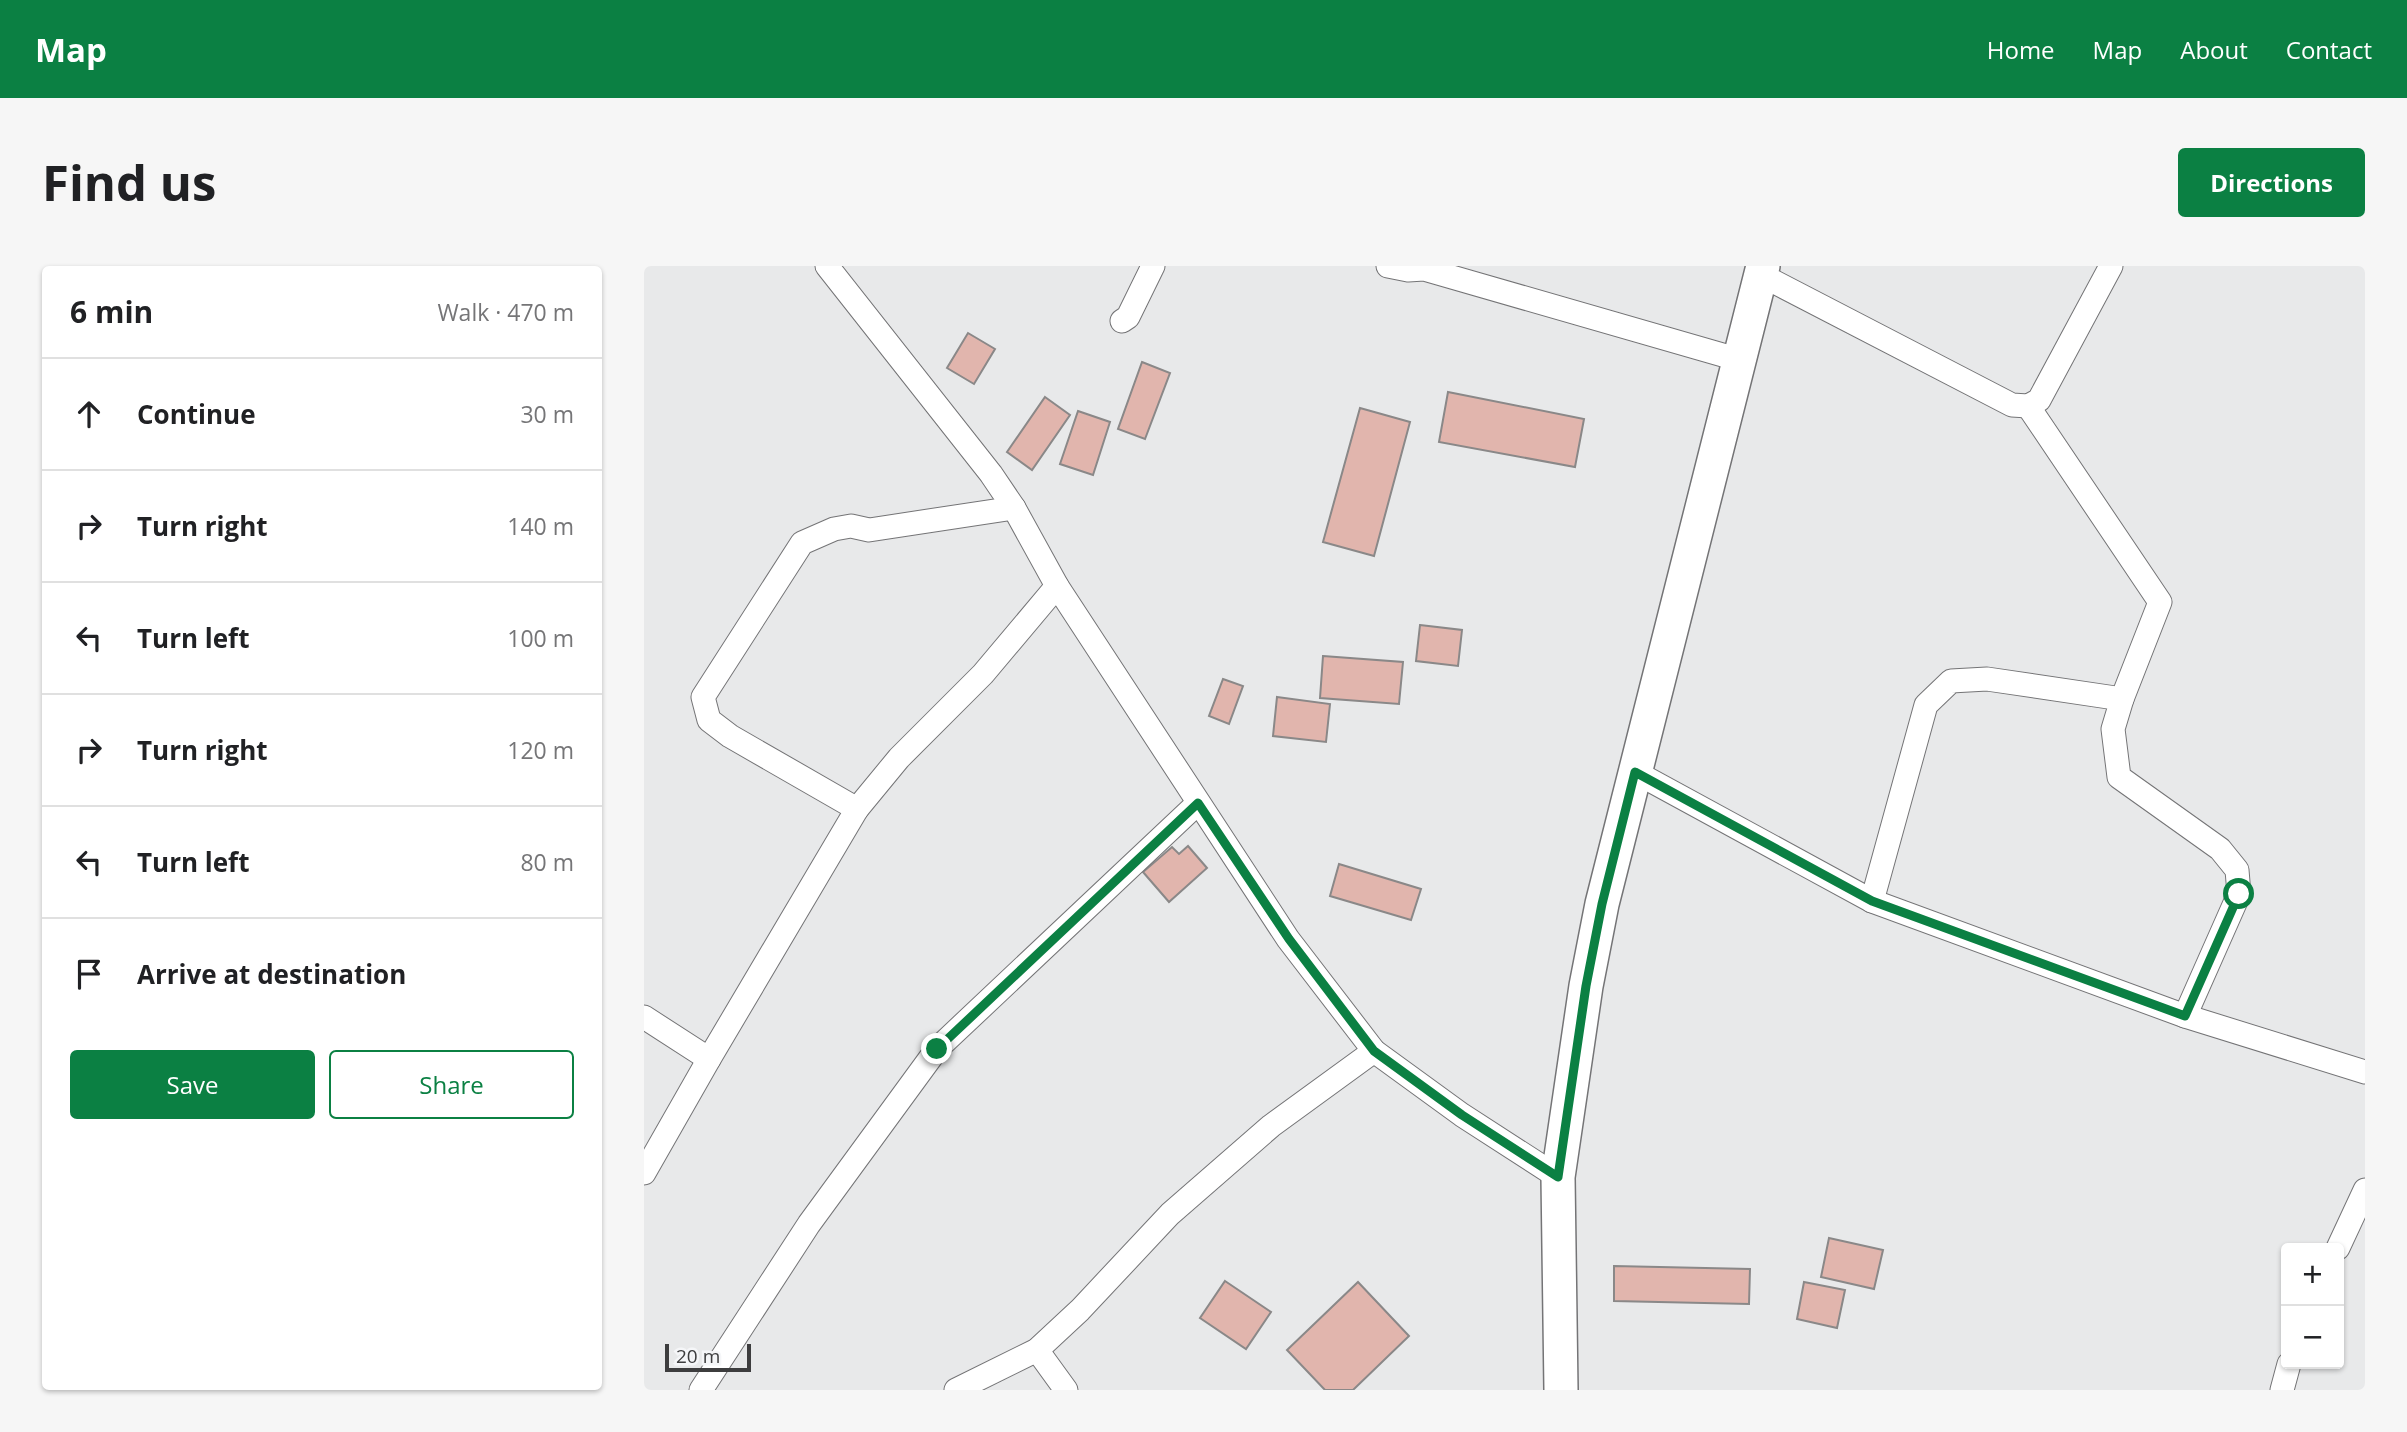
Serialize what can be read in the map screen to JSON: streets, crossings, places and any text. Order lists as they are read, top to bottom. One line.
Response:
{"scale_bar":"20 m","page":{"header":"Map","nav":["Home","Map","About","Contact"],"buttons":["Directions",["Save","Share"]],"title":"Find us","heading":["6 min","Walk · 470 m"],"list":[["Continue","30 m"],["Turn right","140 m"],["Turn left","100 m"],["Turn right","120 m"],["Turn left","80 m"],"Arrive at destination"],"map_buttons":["+","−"],"scale":"20 m"}}
